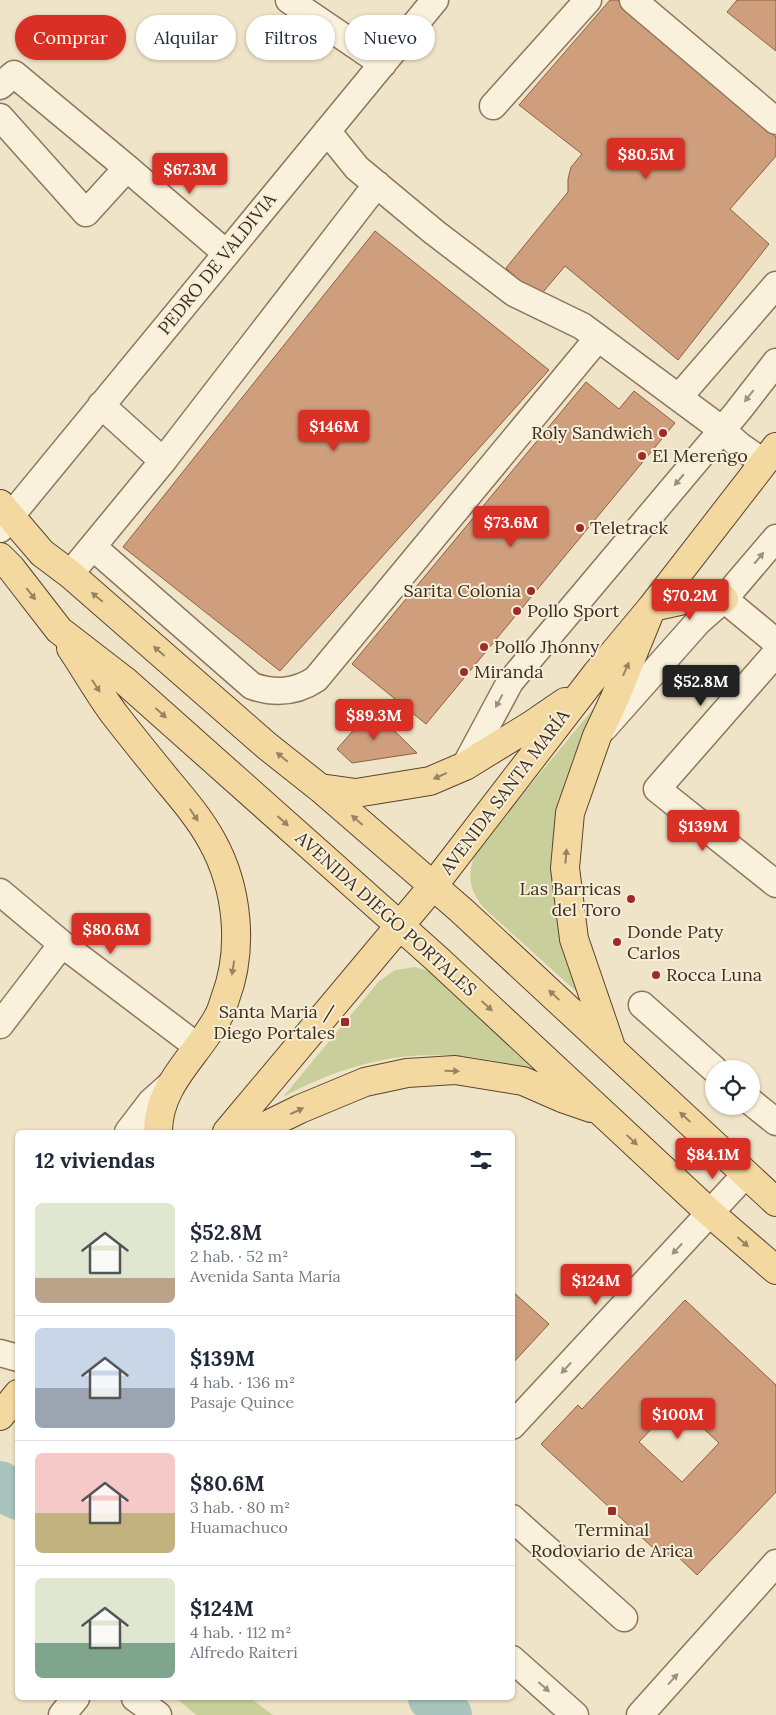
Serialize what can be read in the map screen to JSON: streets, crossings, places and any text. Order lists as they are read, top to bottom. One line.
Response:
{"streets":{"main road":["AVENIDA SANTA MARÍA","AVENIDA DIEGO PORTALES"],"street":["PEDRO DE VALDIVIA"]},"crossings":[["AVENIDA SANTA MARÍA","AVENIDA DIEGO PORTALES"]],"places":{"other":["Roly Sandwich","El Merengo","Teletrack","Sarita Colonia","Pollo Sport","Pollo Jhonny","Miranda","Las Barricas del Toro","Donde Paty Carlos","Rocca Luna"],"transit":["Santa Maria / Diego Portales","Terminal Rodoviario de Arica"]},"page":{"chip":["Comprar","Alquilar","Filtros","Nuevo"],"price":["$80.5M","$67.3M","$146M","$73.6M","$70.2M","$52.8M","$89.3M","$139M","$80.6M","$84.1M","$124M","$100M"],"heading":"12 viviendas","list":[{"name":"$52.8M","note":"2 hab. · 52 m² · Avenida Santa María"},{"name":"$139M","note":"4 hab. · 136 m² · Pasaje Quince"},{"name":"$80.6M","note":"3 hab. · 80 m² · Huamachuco"},{"name":"$124M","note":"4 hab. · 112 m² · Alfredo Raiteri"}]}}
